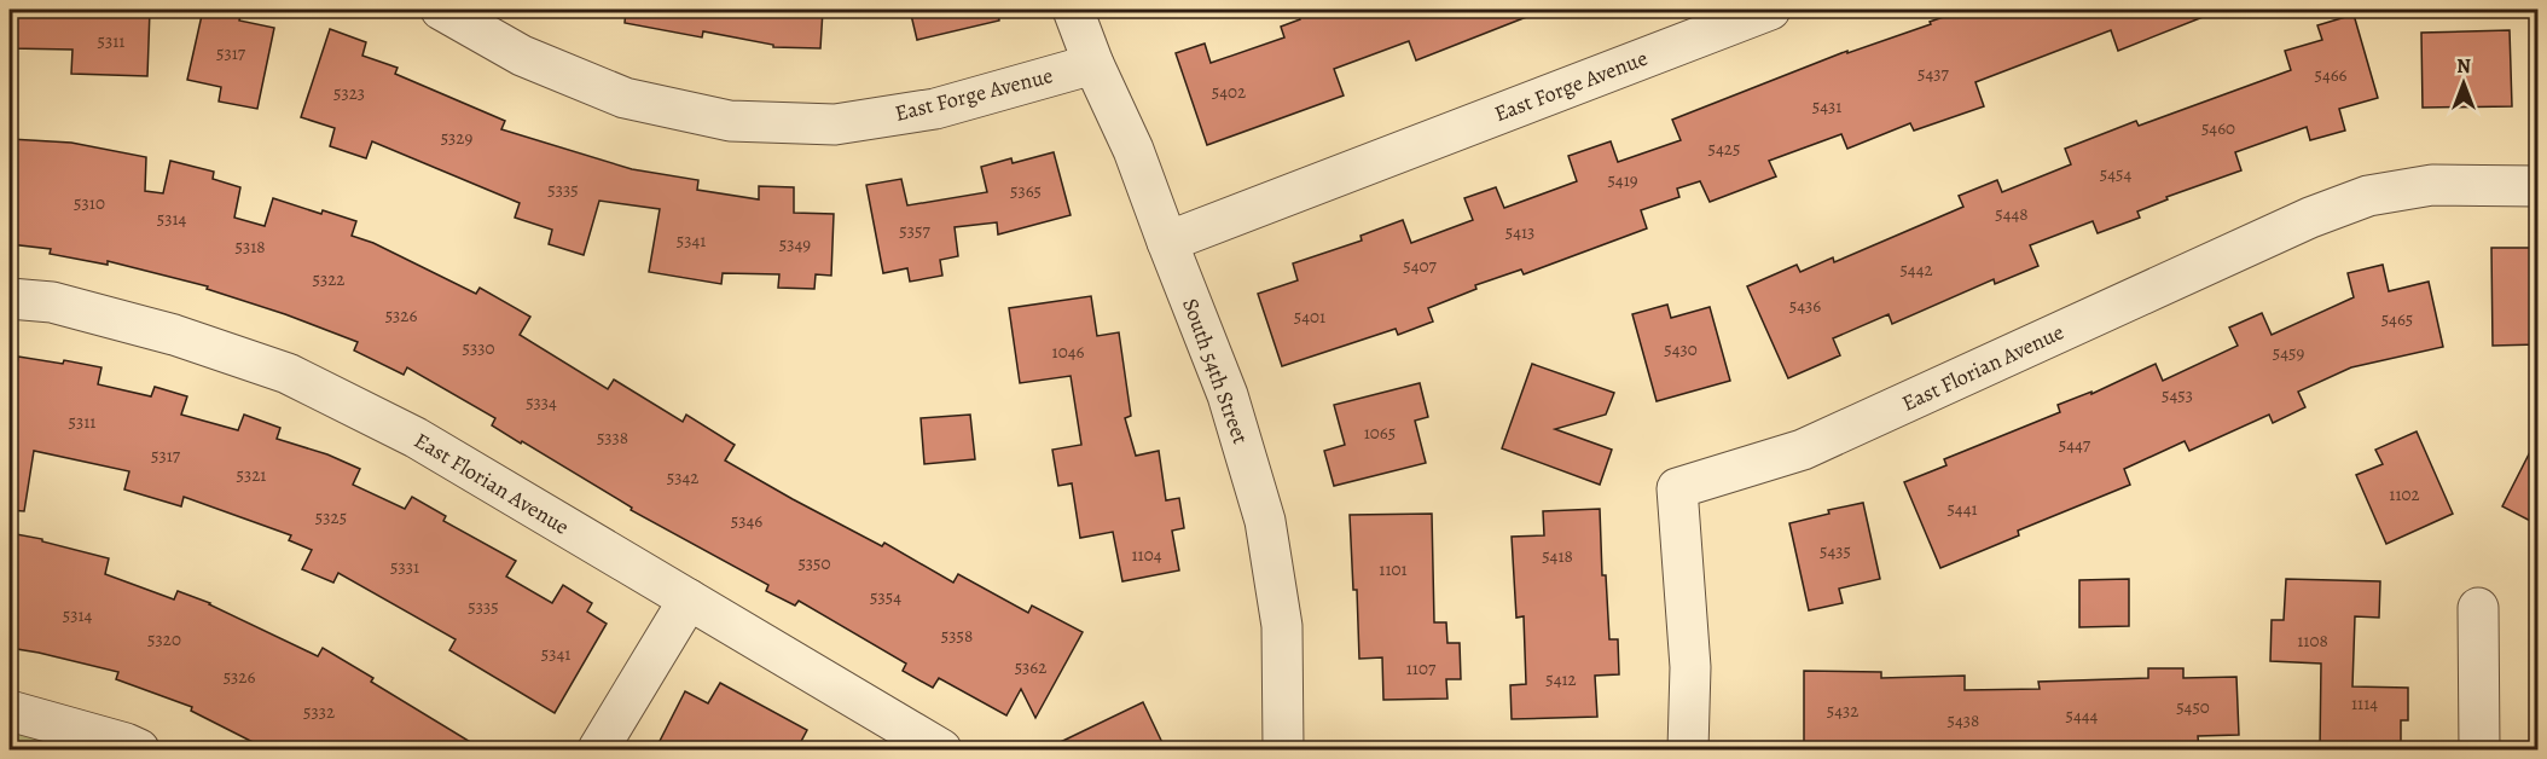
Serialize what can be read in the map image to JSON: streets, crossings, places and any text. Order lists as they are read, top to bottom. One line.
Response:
{"streets":{"street":["East Forge Avenue","East Florian Avenue","South 54th Street"]},"crossings":[["East Forge Avenue","South 54th Street"]],"house_numbers":["5311","5317","5437","5466","5402","5323","5431","5460","5329","5425","5454","5419","5335","5365","5310","5448","5314","5357","5413","5341","5349","5318","5407","5442","5322","5436","5326","5401","5465","5330","5430","1046","5459","5453","5334","5311","1065","5338","5447","5317","5321","5342","1102","5441","5325","5346","5435","1104","5418","5350","5331","1101","5354","5335","5314","5358","5320","1108","5341","5362","1107","5326","5412","1114","5450","5432","5332","5444","5438"],"north":"top"}
